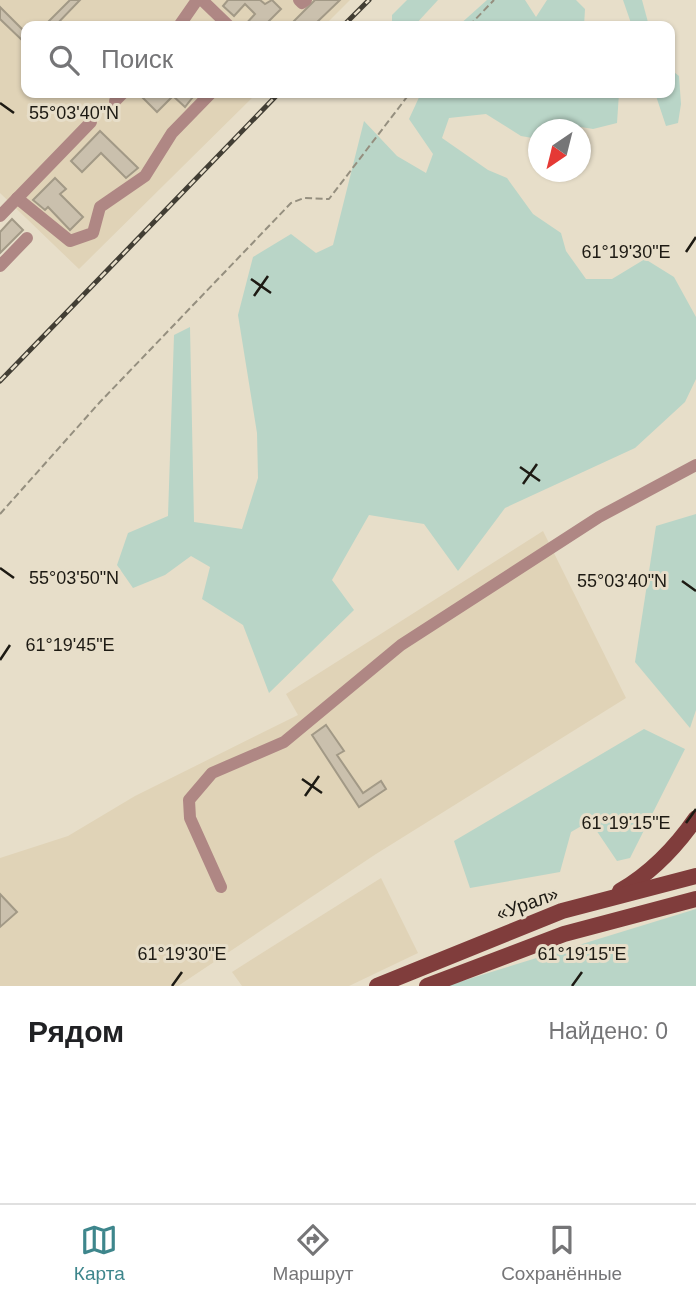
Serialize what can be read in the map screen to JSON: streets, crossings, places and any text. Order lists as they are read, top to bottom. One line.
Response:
{"streets":{"main road":["«Урал»"]},"north":"bottom left","page":{"search":"Поиск","heading":["Рядом","Найдено: 0"],"nav":["Карта","Маршрут","Сохранённые"]},"coordinates":["55°03'40\"N","61°19'30\"E","55°03'50\"N","61°19'45\"E","61°19'15\"E"]}
